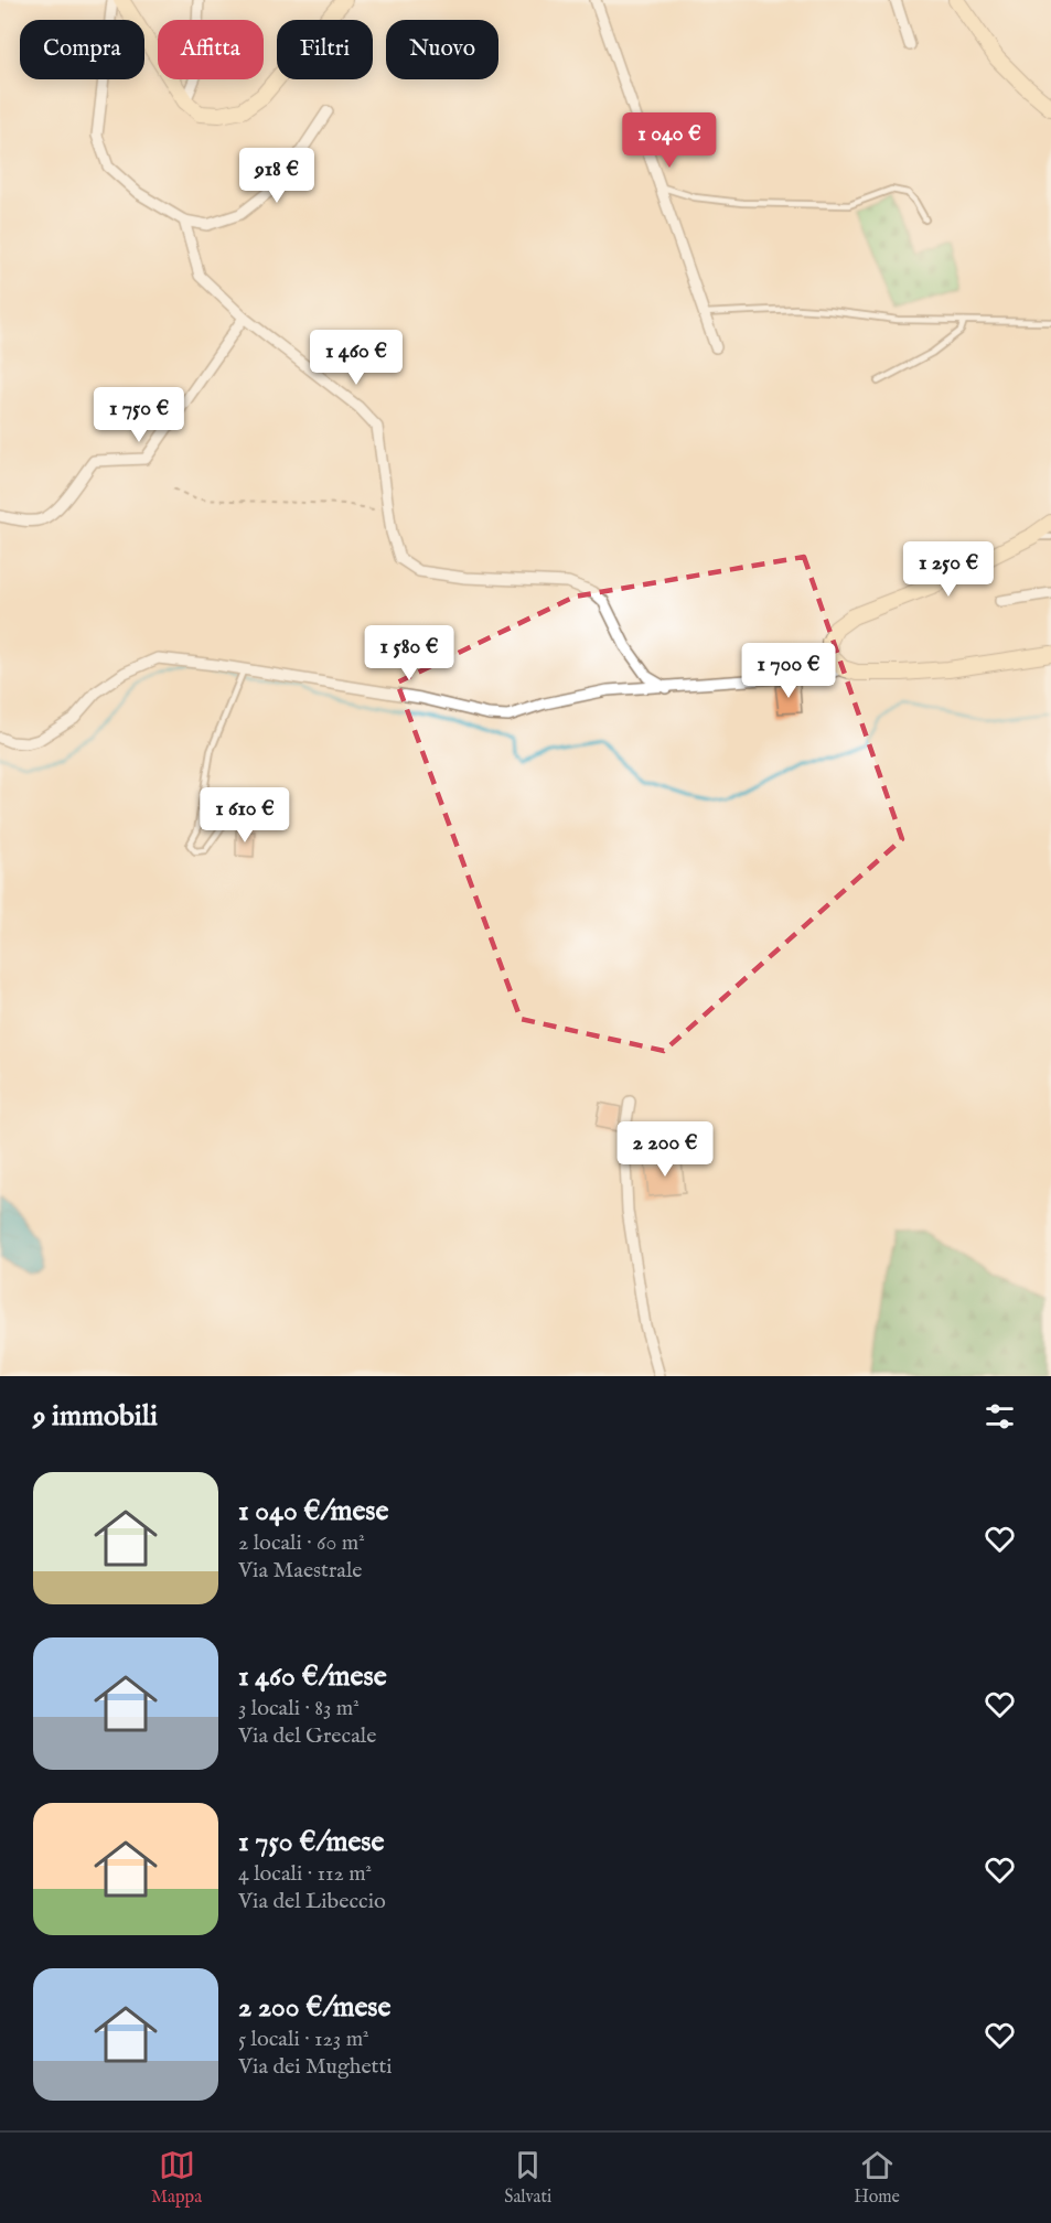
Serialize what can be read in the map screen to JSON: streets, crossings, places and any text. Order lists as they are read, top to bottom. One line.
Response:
{"page":{"chip":["Compra","Affitta","Filtri","Nuovo"],"price":["1 040 €","918 €","1 460 €","1 750 €","1 250 €","1 580 €","1 700 €","1 610 €","2 200 €"],"heading":"9 immobili","list":[{"name":"1 040 €/mese","note":"2 locali · 60 m² · Via Maestrale"},{"name":"1 460 €/mese","note":"3 locali · 83 m² · Via del Grecale"},{"name":"1 750 €/mese","note":"4 locali · 112 m² · Via del Libeccio"},{"name":"2 200 €/mese","note":"5 locali · 123 m² · Via dei Mughetti"}],"tabs":["Mappa","Salvati","Home"]}}
